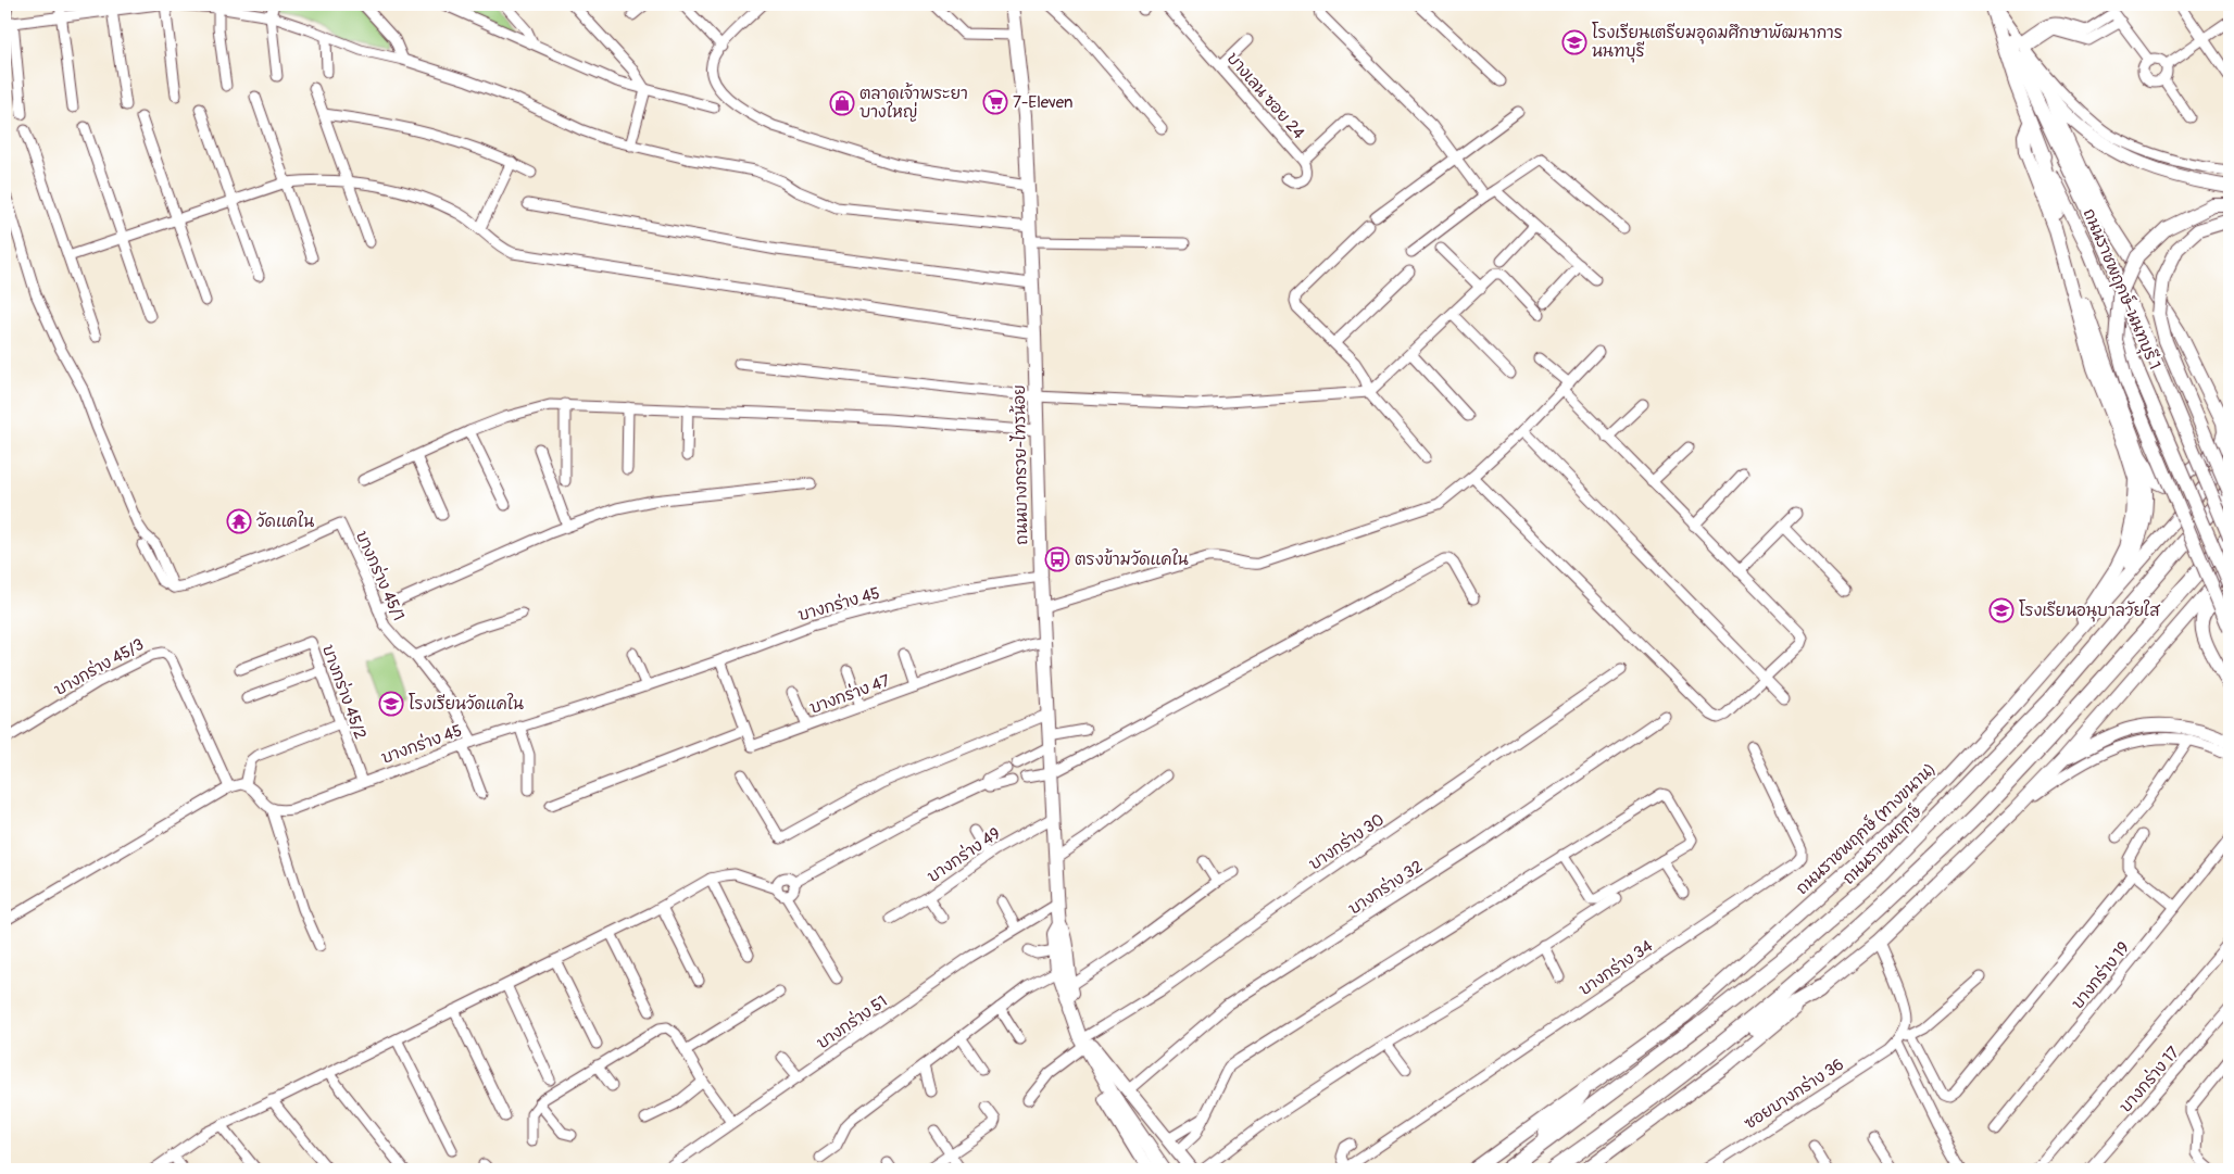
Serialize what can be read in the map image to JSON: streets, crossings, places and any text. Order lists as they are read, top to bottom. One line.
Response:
{"streets":{"main road":["ถนนราชพฤกษ์-นนทบุรี 1","ถนนบางกรวย-ไทรน้อย","ถนนราชพฤกษ์ (ทางขนาน)","ถนนราชพฤกษ์"],"street":["บางเลน ซอย 24","บางกร่าง 45/1","บางกร่าง 45","บางกร่าง 45/3","บางกร่าง 45/2","บางกร่าง 47","บางกร่าง 30","บางกร่าง 49","บางกร่าง 32","บางกร่าง 34","บางกร่าง 19","บางกร่าง 51","บางกร่าง 17","ซอยบางกร่าง 36"]},"crossings":[["ถนนบางกรวย-ไทรน้อย","บางกร่าง 45"],["ถนนบางกรวย-ไทรน้อย","บางกร่าง 47"],["ถนนบางกรวย-ไทรน้อย","บางกร่าง 30"],["ถนนบางกรวย-ไทรน้อย","บางกร่าง 49"],["ถนนบางกรวย-ไทรน้อย","บางกร่าง 51"],["บางกร่าง 45/1","บางกร่าง 45"],["บางกร่าง 45","บางกร่าง 45/2"]],"places":{"school or university":["โรงเรียนเตรียมอุดมศึกษาพัฒนาการ นนทบุรี","โรงเรียนอนุบาลวัยใส","โรงเรียนวัดแคใน"],"supermarket":["7-Eleven"],"shop":["ตลาดเจ้าพระยา บางใหญ่"],"temple":["วัดแคใน"],"bus stop":["ตรงข้ามวัดแคใน"]}}
